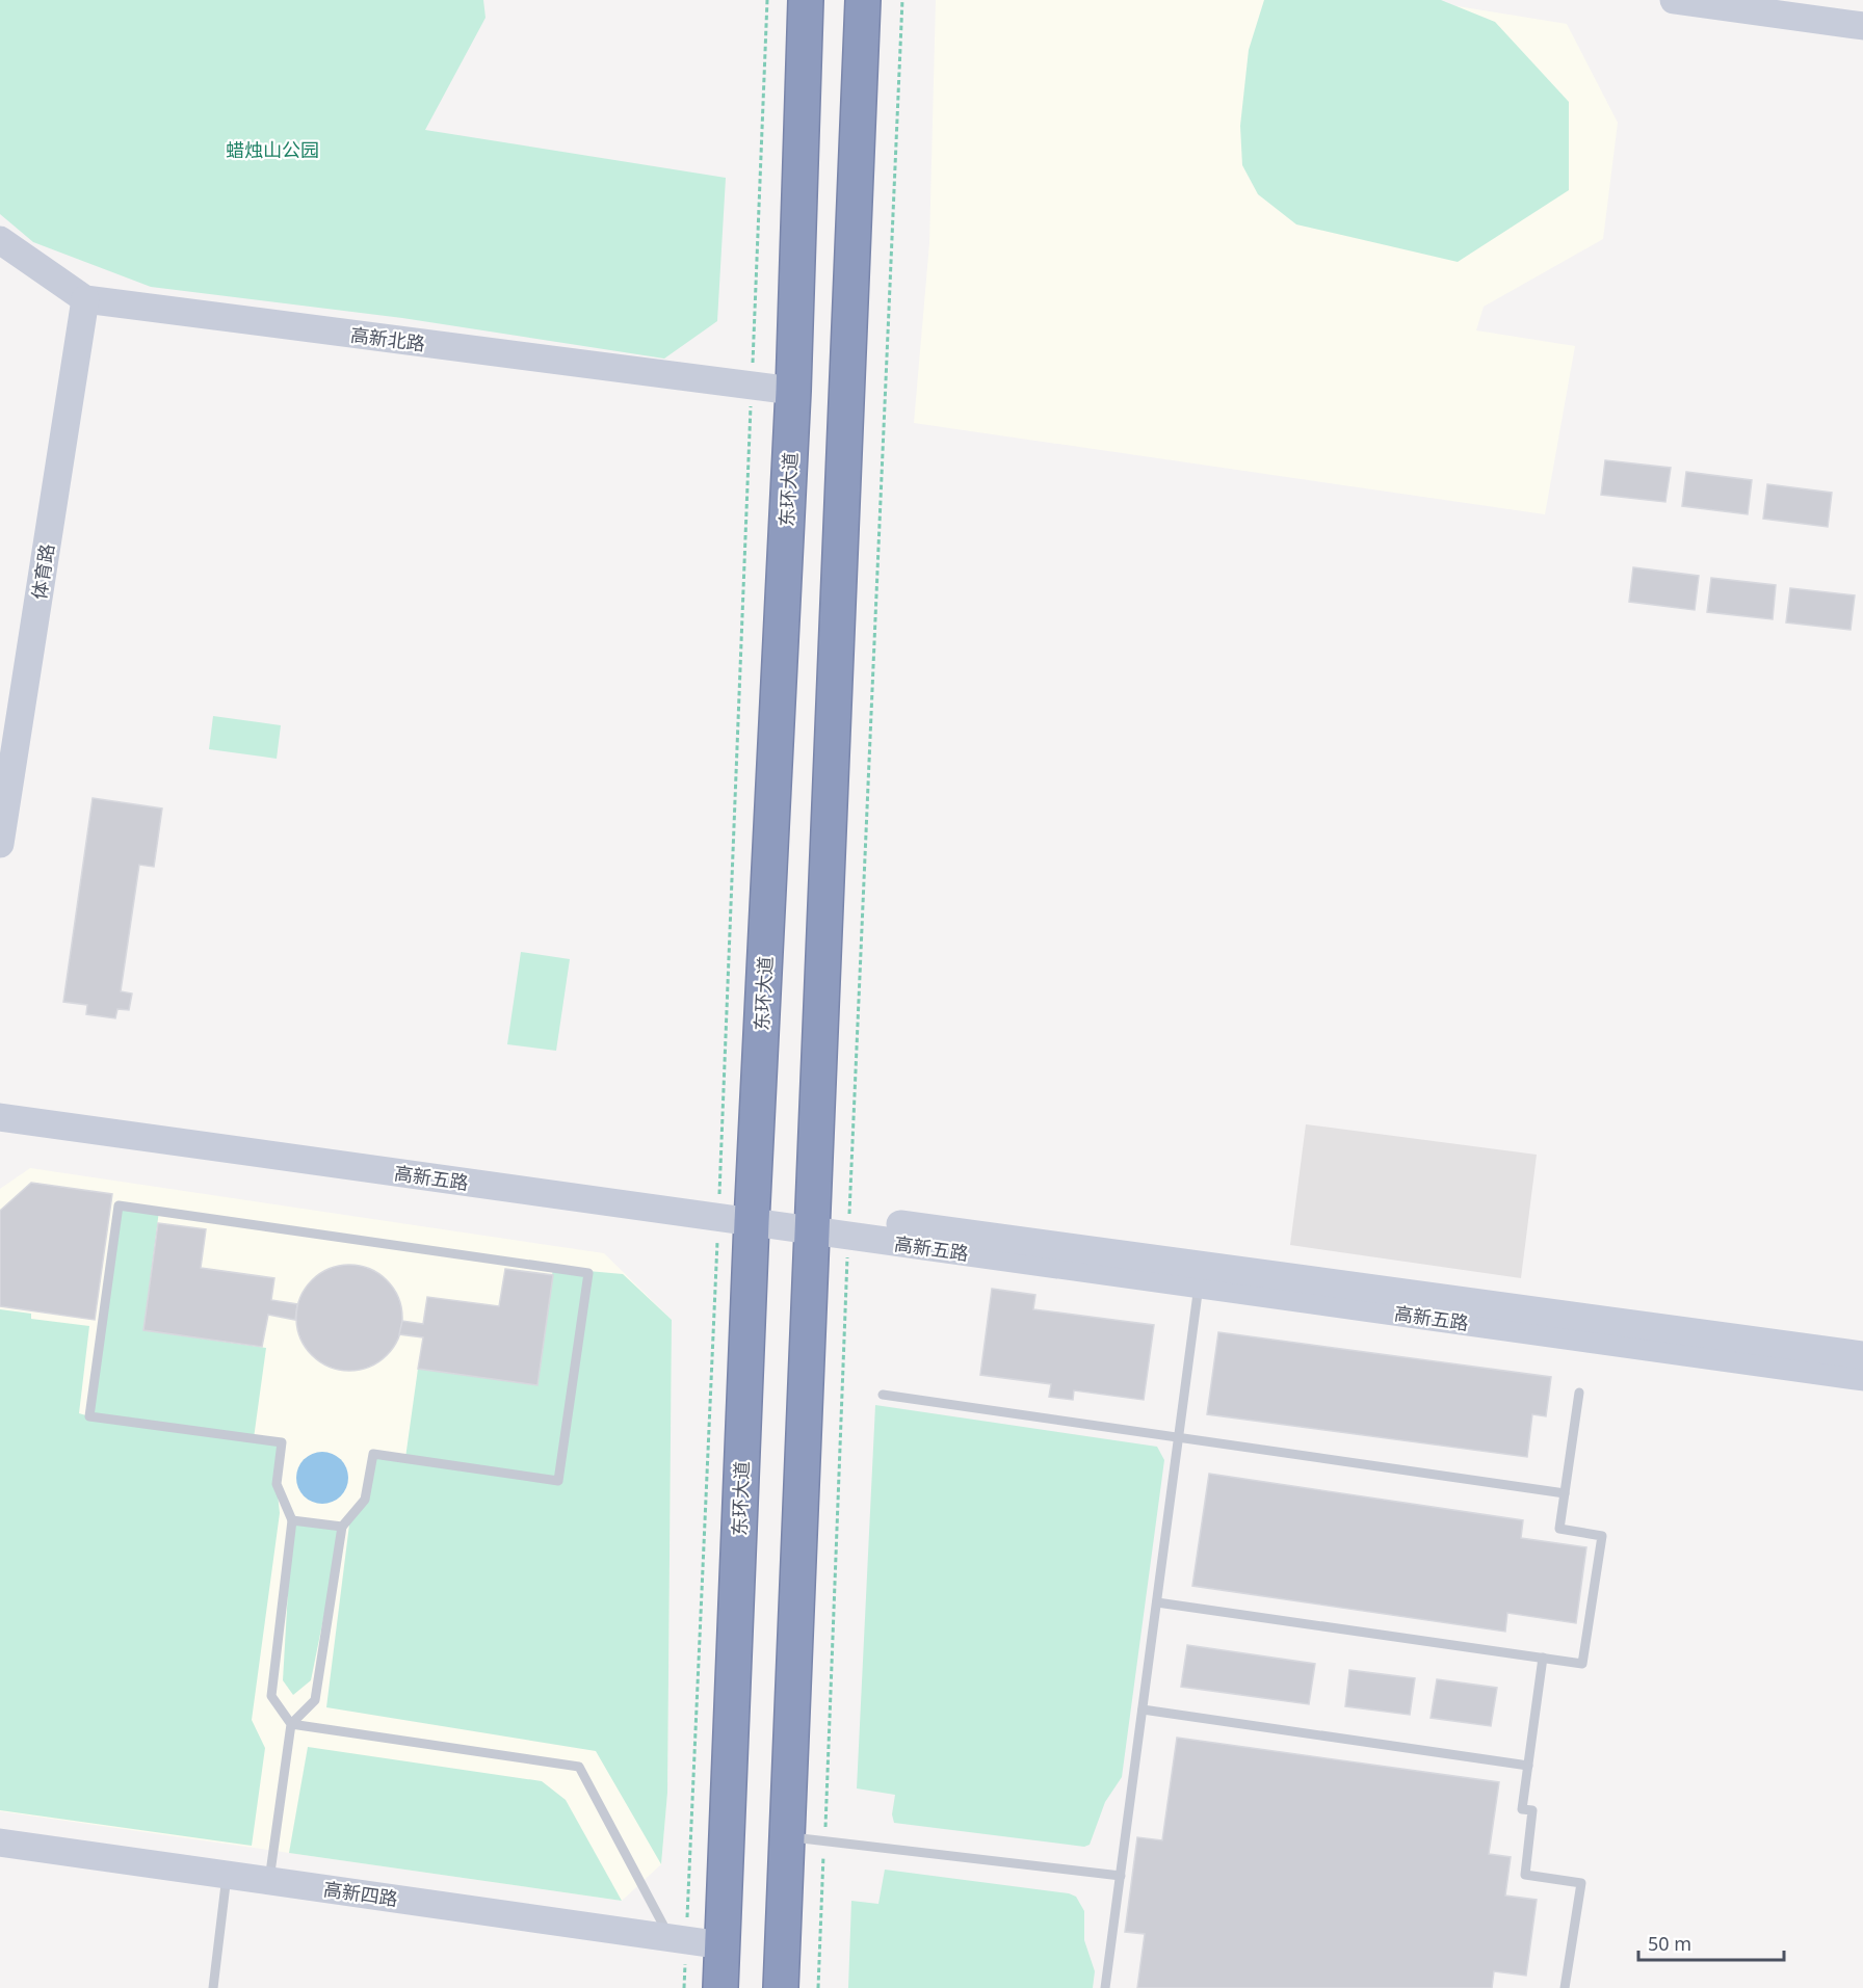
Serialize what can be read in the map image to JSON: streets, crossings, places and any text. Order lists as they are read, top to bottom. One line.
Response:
{"streets":{"highway":["东环大道"],"main road":["高新北路","体育路","高新五路","高新四路"]},"crossings":[["高新北路","东环大道"],["高新北路","体育路"],["东环大道","高新五路"],["东环大道","高新四路"]],"parks":["蜡烛山公园"],"scale_bar":"50 m"}
